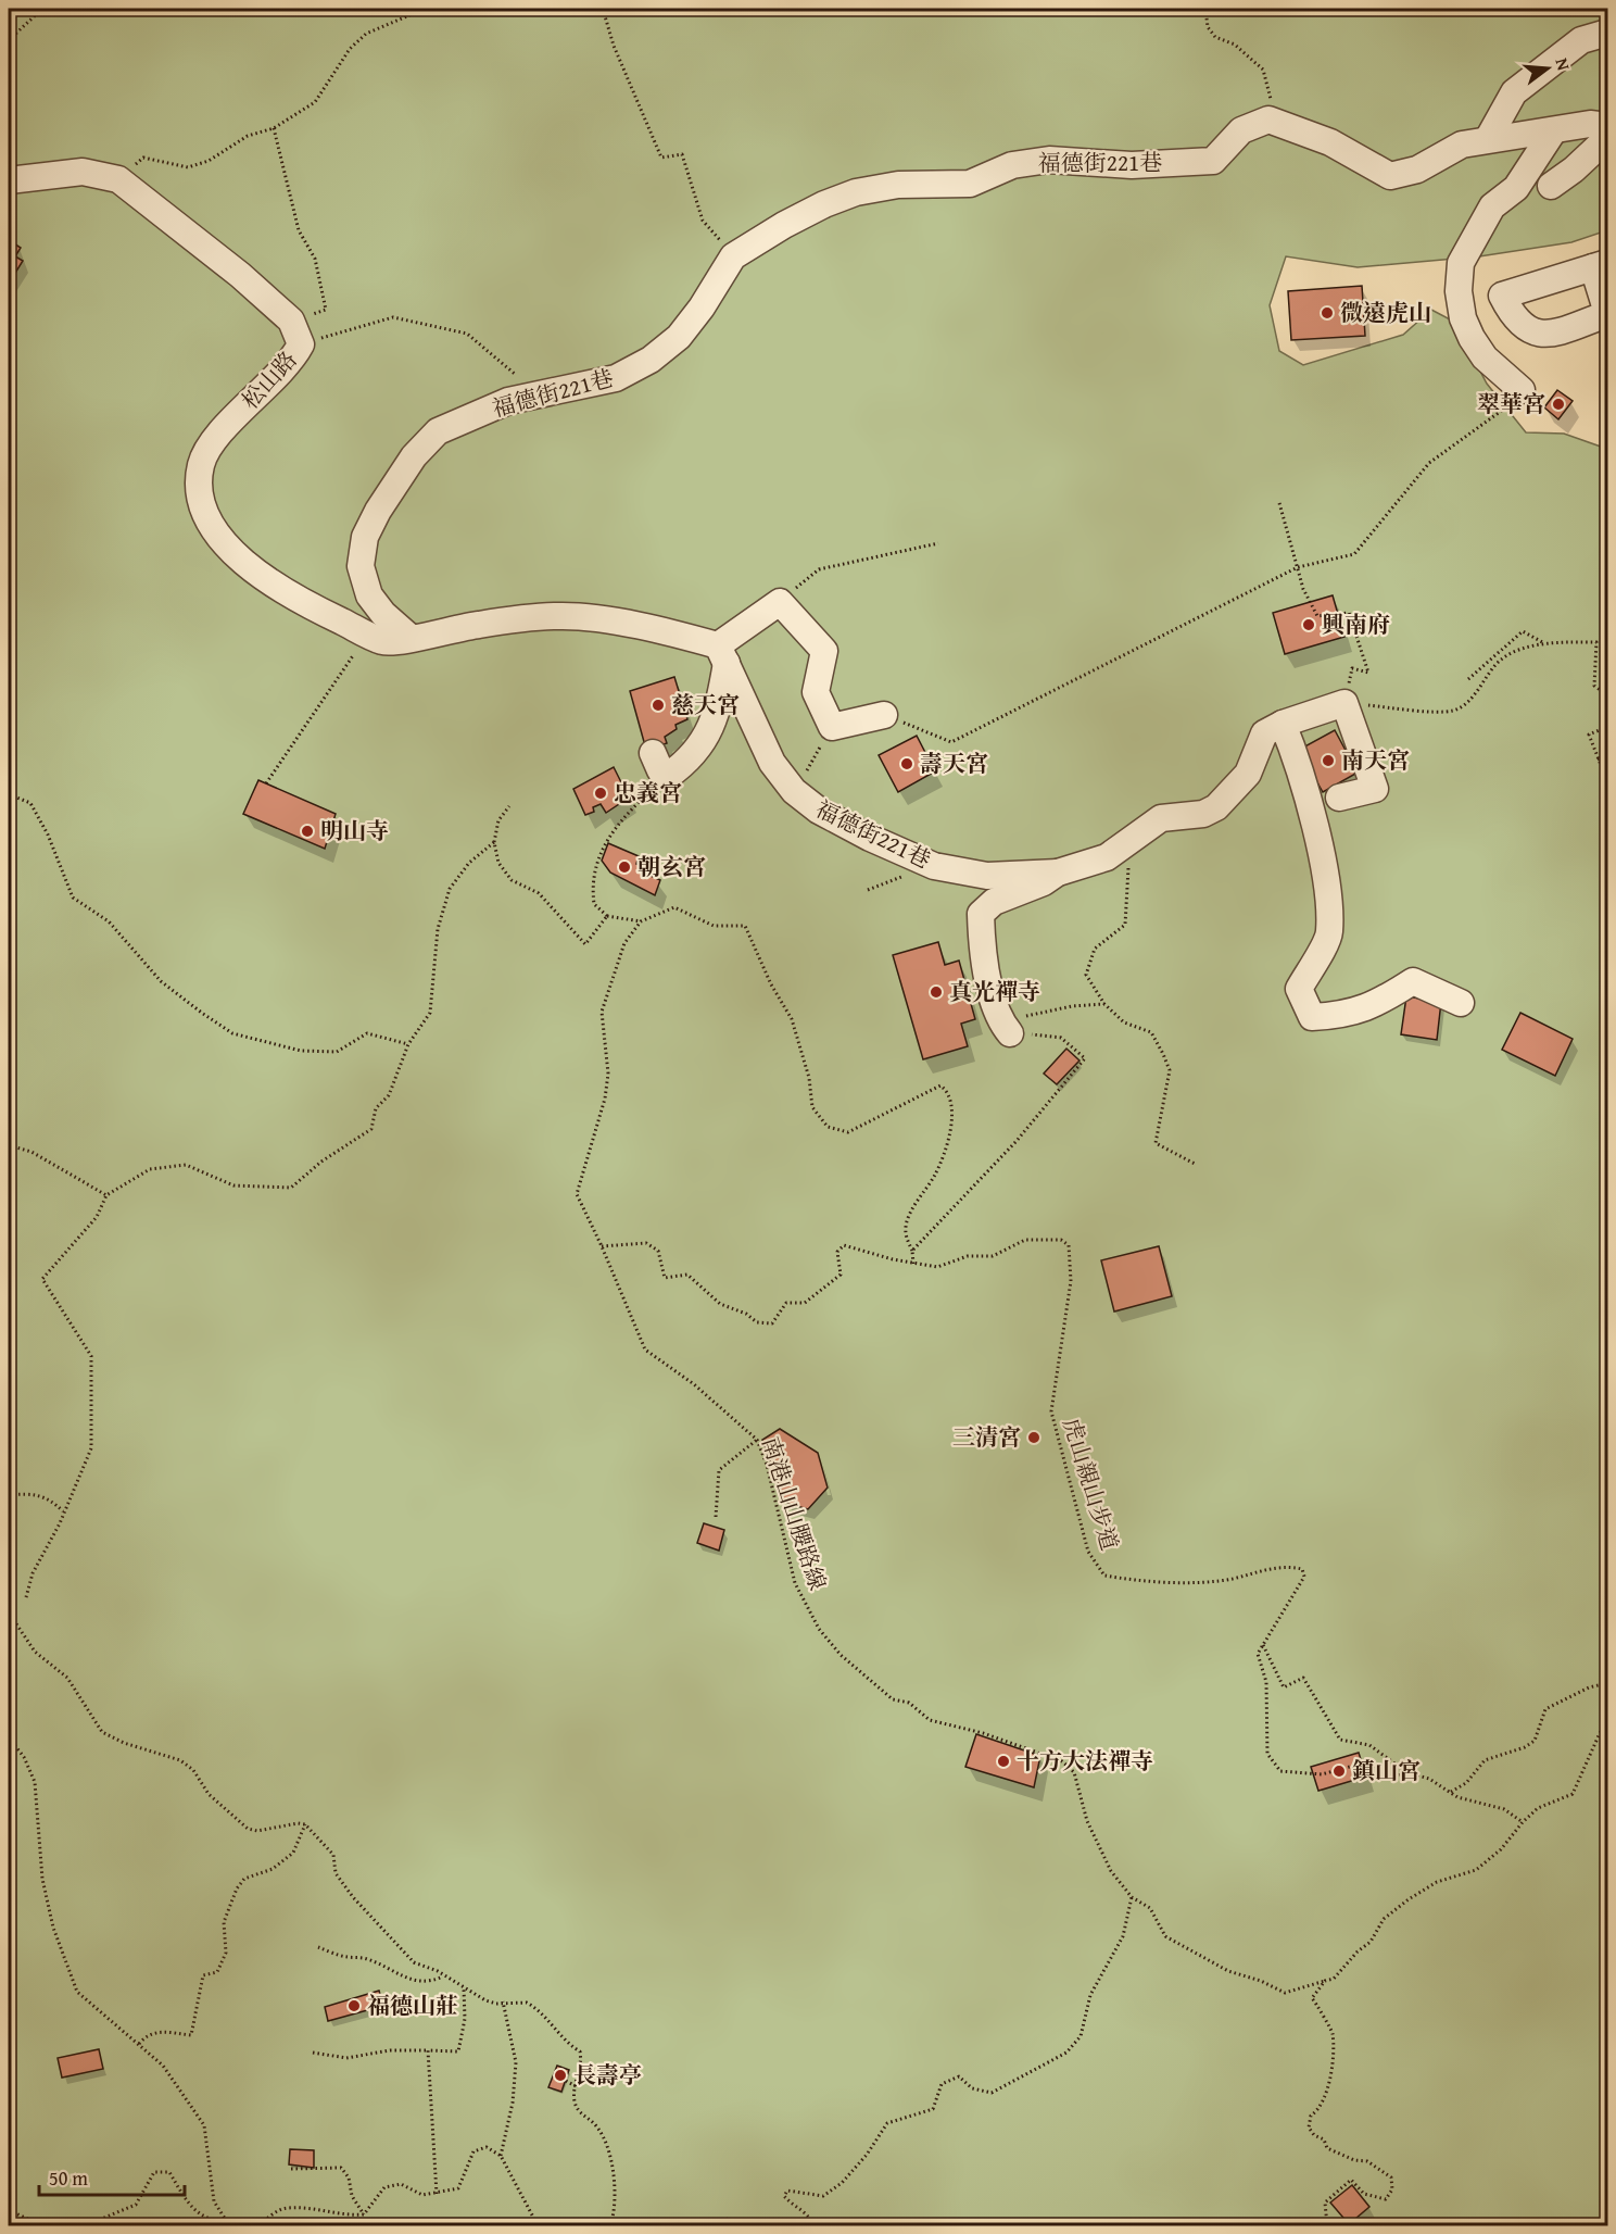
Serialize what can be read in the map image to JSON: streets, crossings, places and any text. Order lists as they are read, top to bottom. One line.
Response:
{"streets":{"street":["福德街221巷","松山路"],"path":["虎山親山步道","南港山山腰路線"]},"crossings":[["福德街221巷","松山路"]],"places":["微遠虎山","翠華宮","興南府","慈天宮","南天宮","壽天宮","忠義宮","明山寺","朝玄宮","真光禪寺","三清宮","十方大法禪寺","鎮山宮","福德山莊","長壽亭"],"scale_bar":"50 m","north":"right"}
